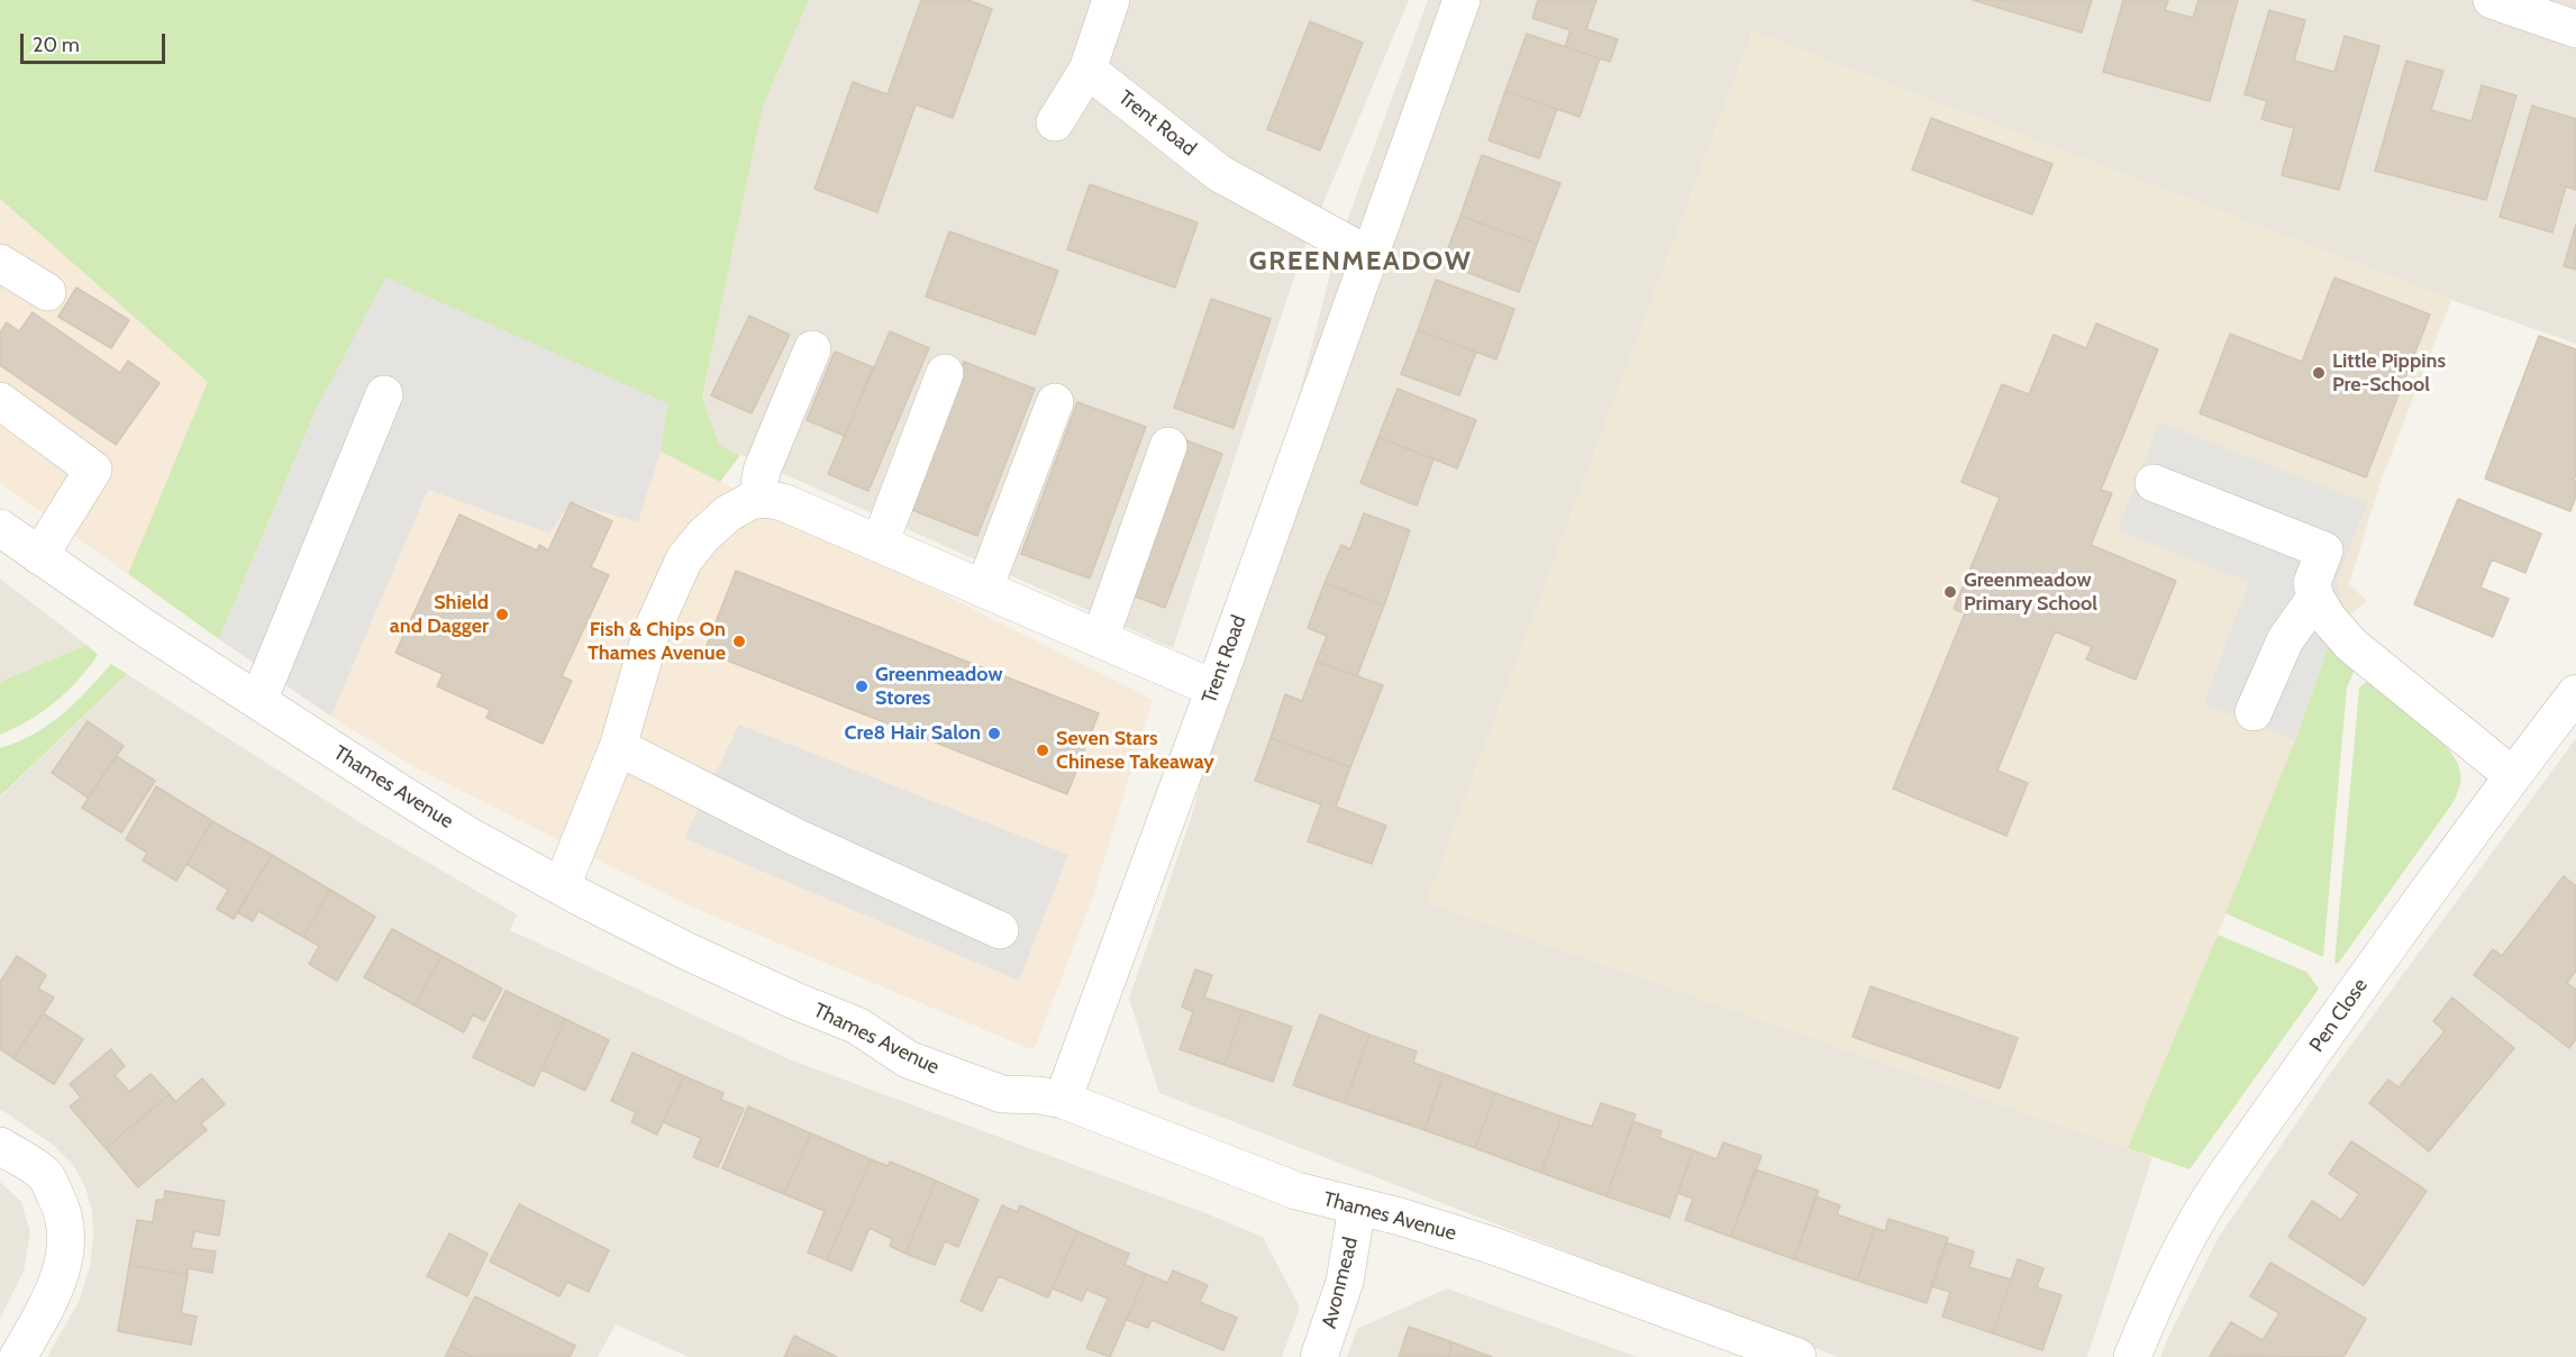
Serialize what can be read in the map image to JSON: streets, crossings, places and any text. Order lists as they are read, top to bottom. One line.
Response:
{"streets":{"street":["Trent Road","Thames Avenue","Pen Close","Avonmead"]},"crossings":[["Trent Road","Thames Avenue"],["Thames Avenue","Avonmead"]],"districts":["GREENMEADOW"],"places":["Little Pippins Pre-School","Greenmeadow Primary School","Shield and Dagger","Fish & Chips On Thames Avenue","Greenmeadow Stores","Cre8 Hair Salon","Seven Stars Chinese Takeaway"],"scale_bar":"20 m"}
